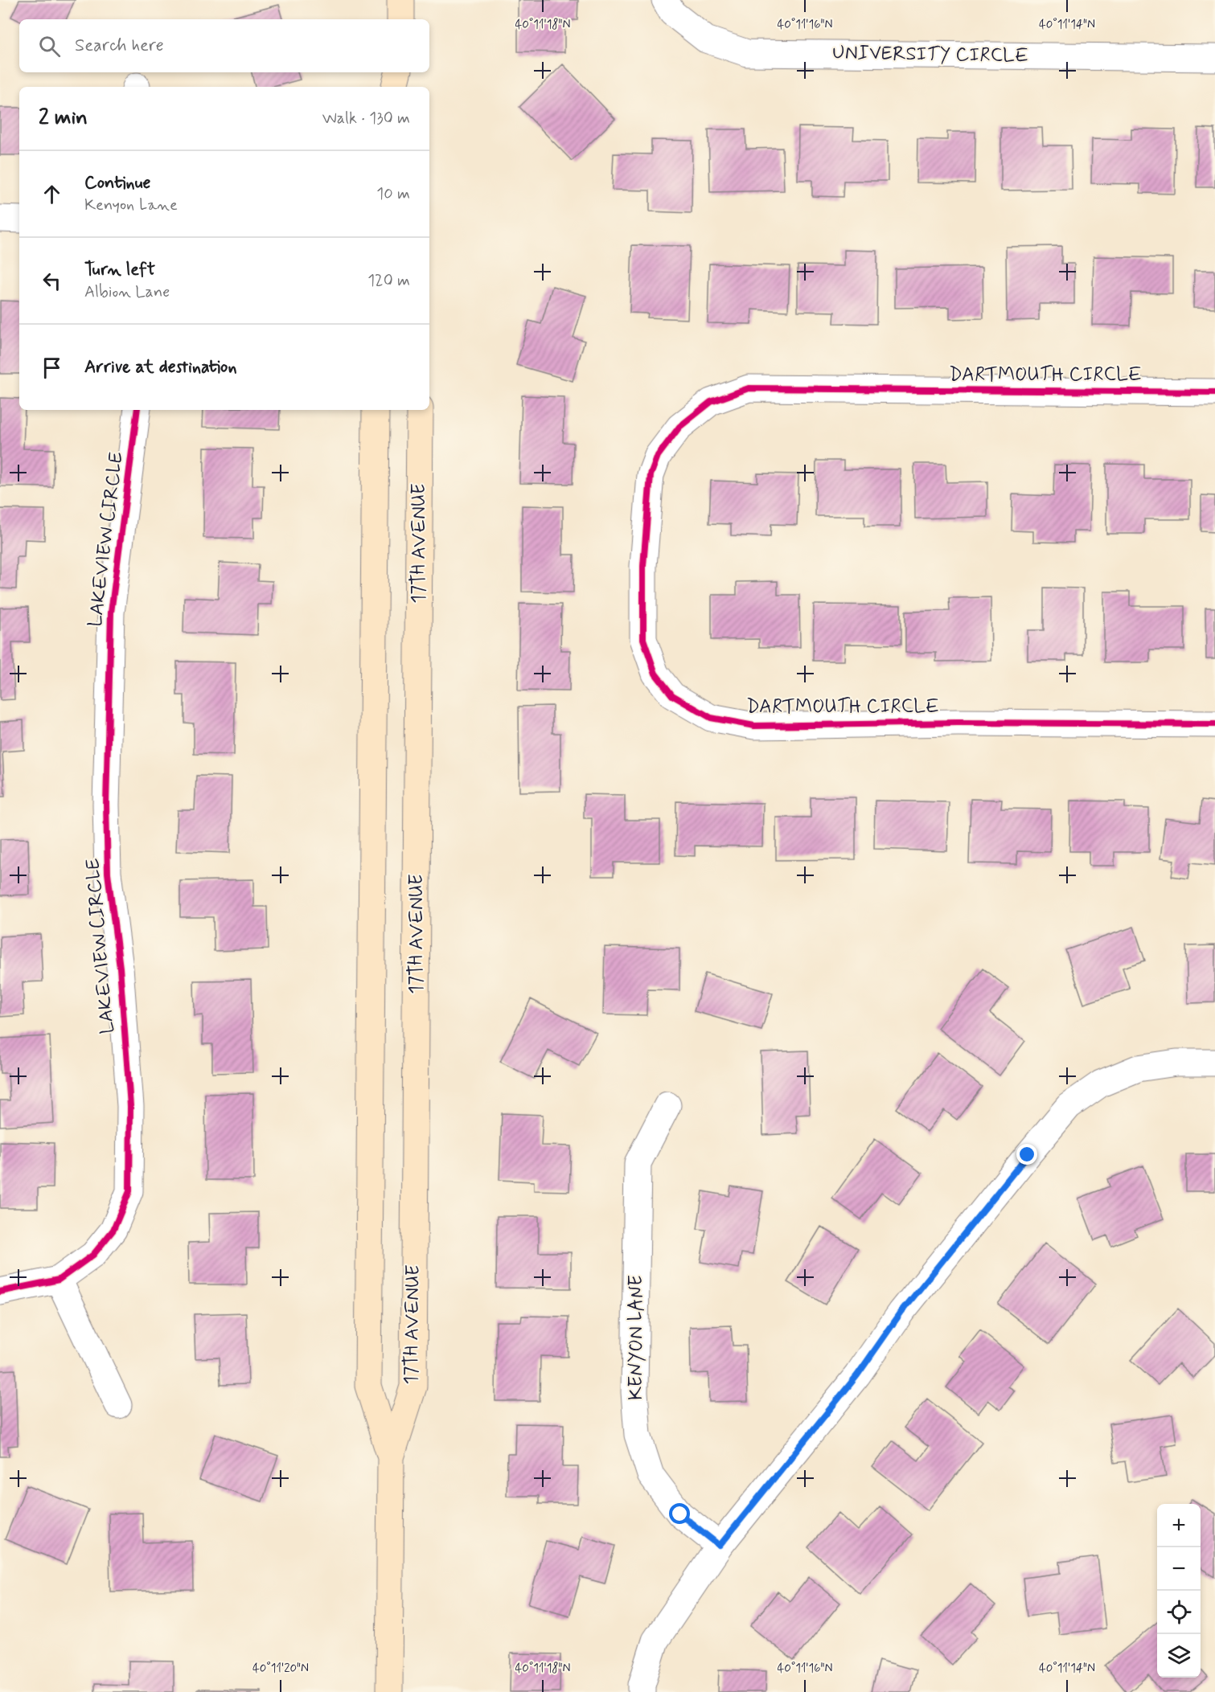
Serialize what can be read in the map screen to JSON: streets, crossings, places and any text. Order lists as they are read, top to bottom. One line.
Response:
{"streets":{"main road":["17TH AVENUE"],"street":["UNIVERSITY CIRCLE","DARTMOUTH CIRCLE","LAKEVIEW CIRCLE","KENYON LANE"]},"page":{"search":"Search here","heading":["2 min","Walk · 130 m"],"list":[["Continue","Kenyon Lane","10 m"],["Turn left","Albion Lane","120 m"],"Arrive at destination"],"map_buttons":["+","−"]},"coordinates":["40°11'18\"N","40°11'16\"N","40°11'14\"N","40°11'20\"N"]}
